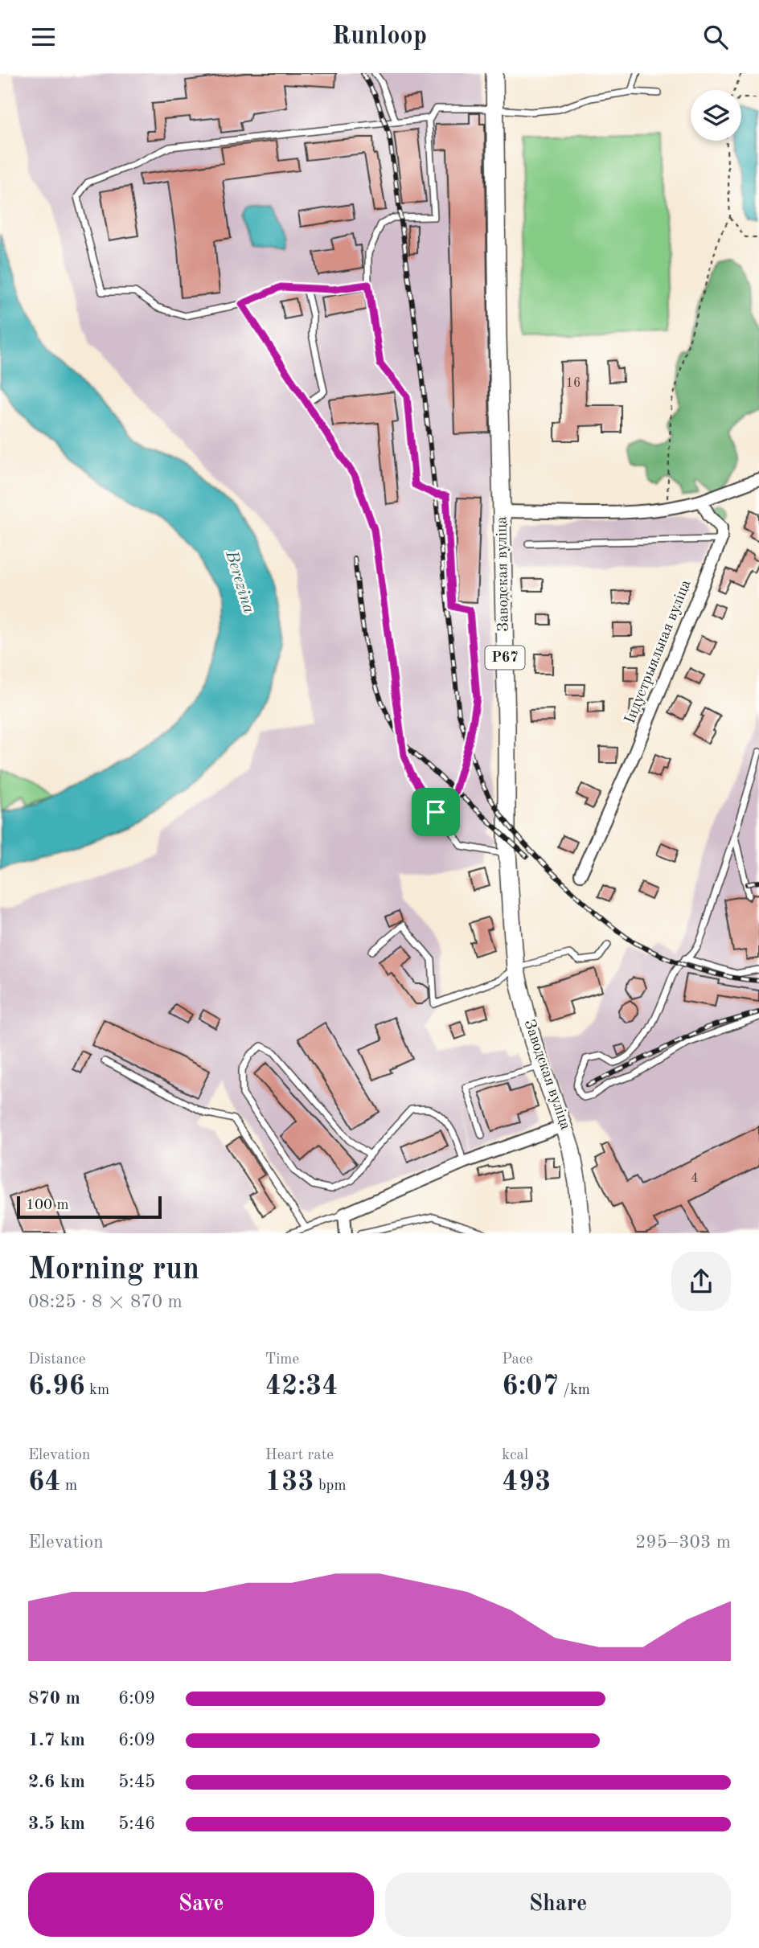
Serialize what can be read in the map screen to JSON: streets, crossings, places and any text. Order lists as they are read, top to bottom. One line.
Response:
{"streets":{"main road":["Заводская вуліца","Р67"],"street":["Індустрыяльная вуліца"]},"water":["Berezina"],"house_numbers":["16","4"],"scale_bar":"100 m","page":{"header":"Runloop","scale":"100 m","heading":["Morning run","08:25 · 8 × 870 m"],"stats":[["Distance","6.96 km"],["Time","42:34"],["Pace","6:07 /km"],["Elevation","64 m"],["Heart rate","133 bpm"],["kcal","493"]],"chart":["Elevation","295–303 m"],"list":[{"name":"870 m","note":"6:09"},{"name":"1.7 km","note":"6:09"},{"name":"2.6 km","note":"5:45"},{"name":"3.5 km","note":"5:46"}],"buttons":["Save","Share"]}}
